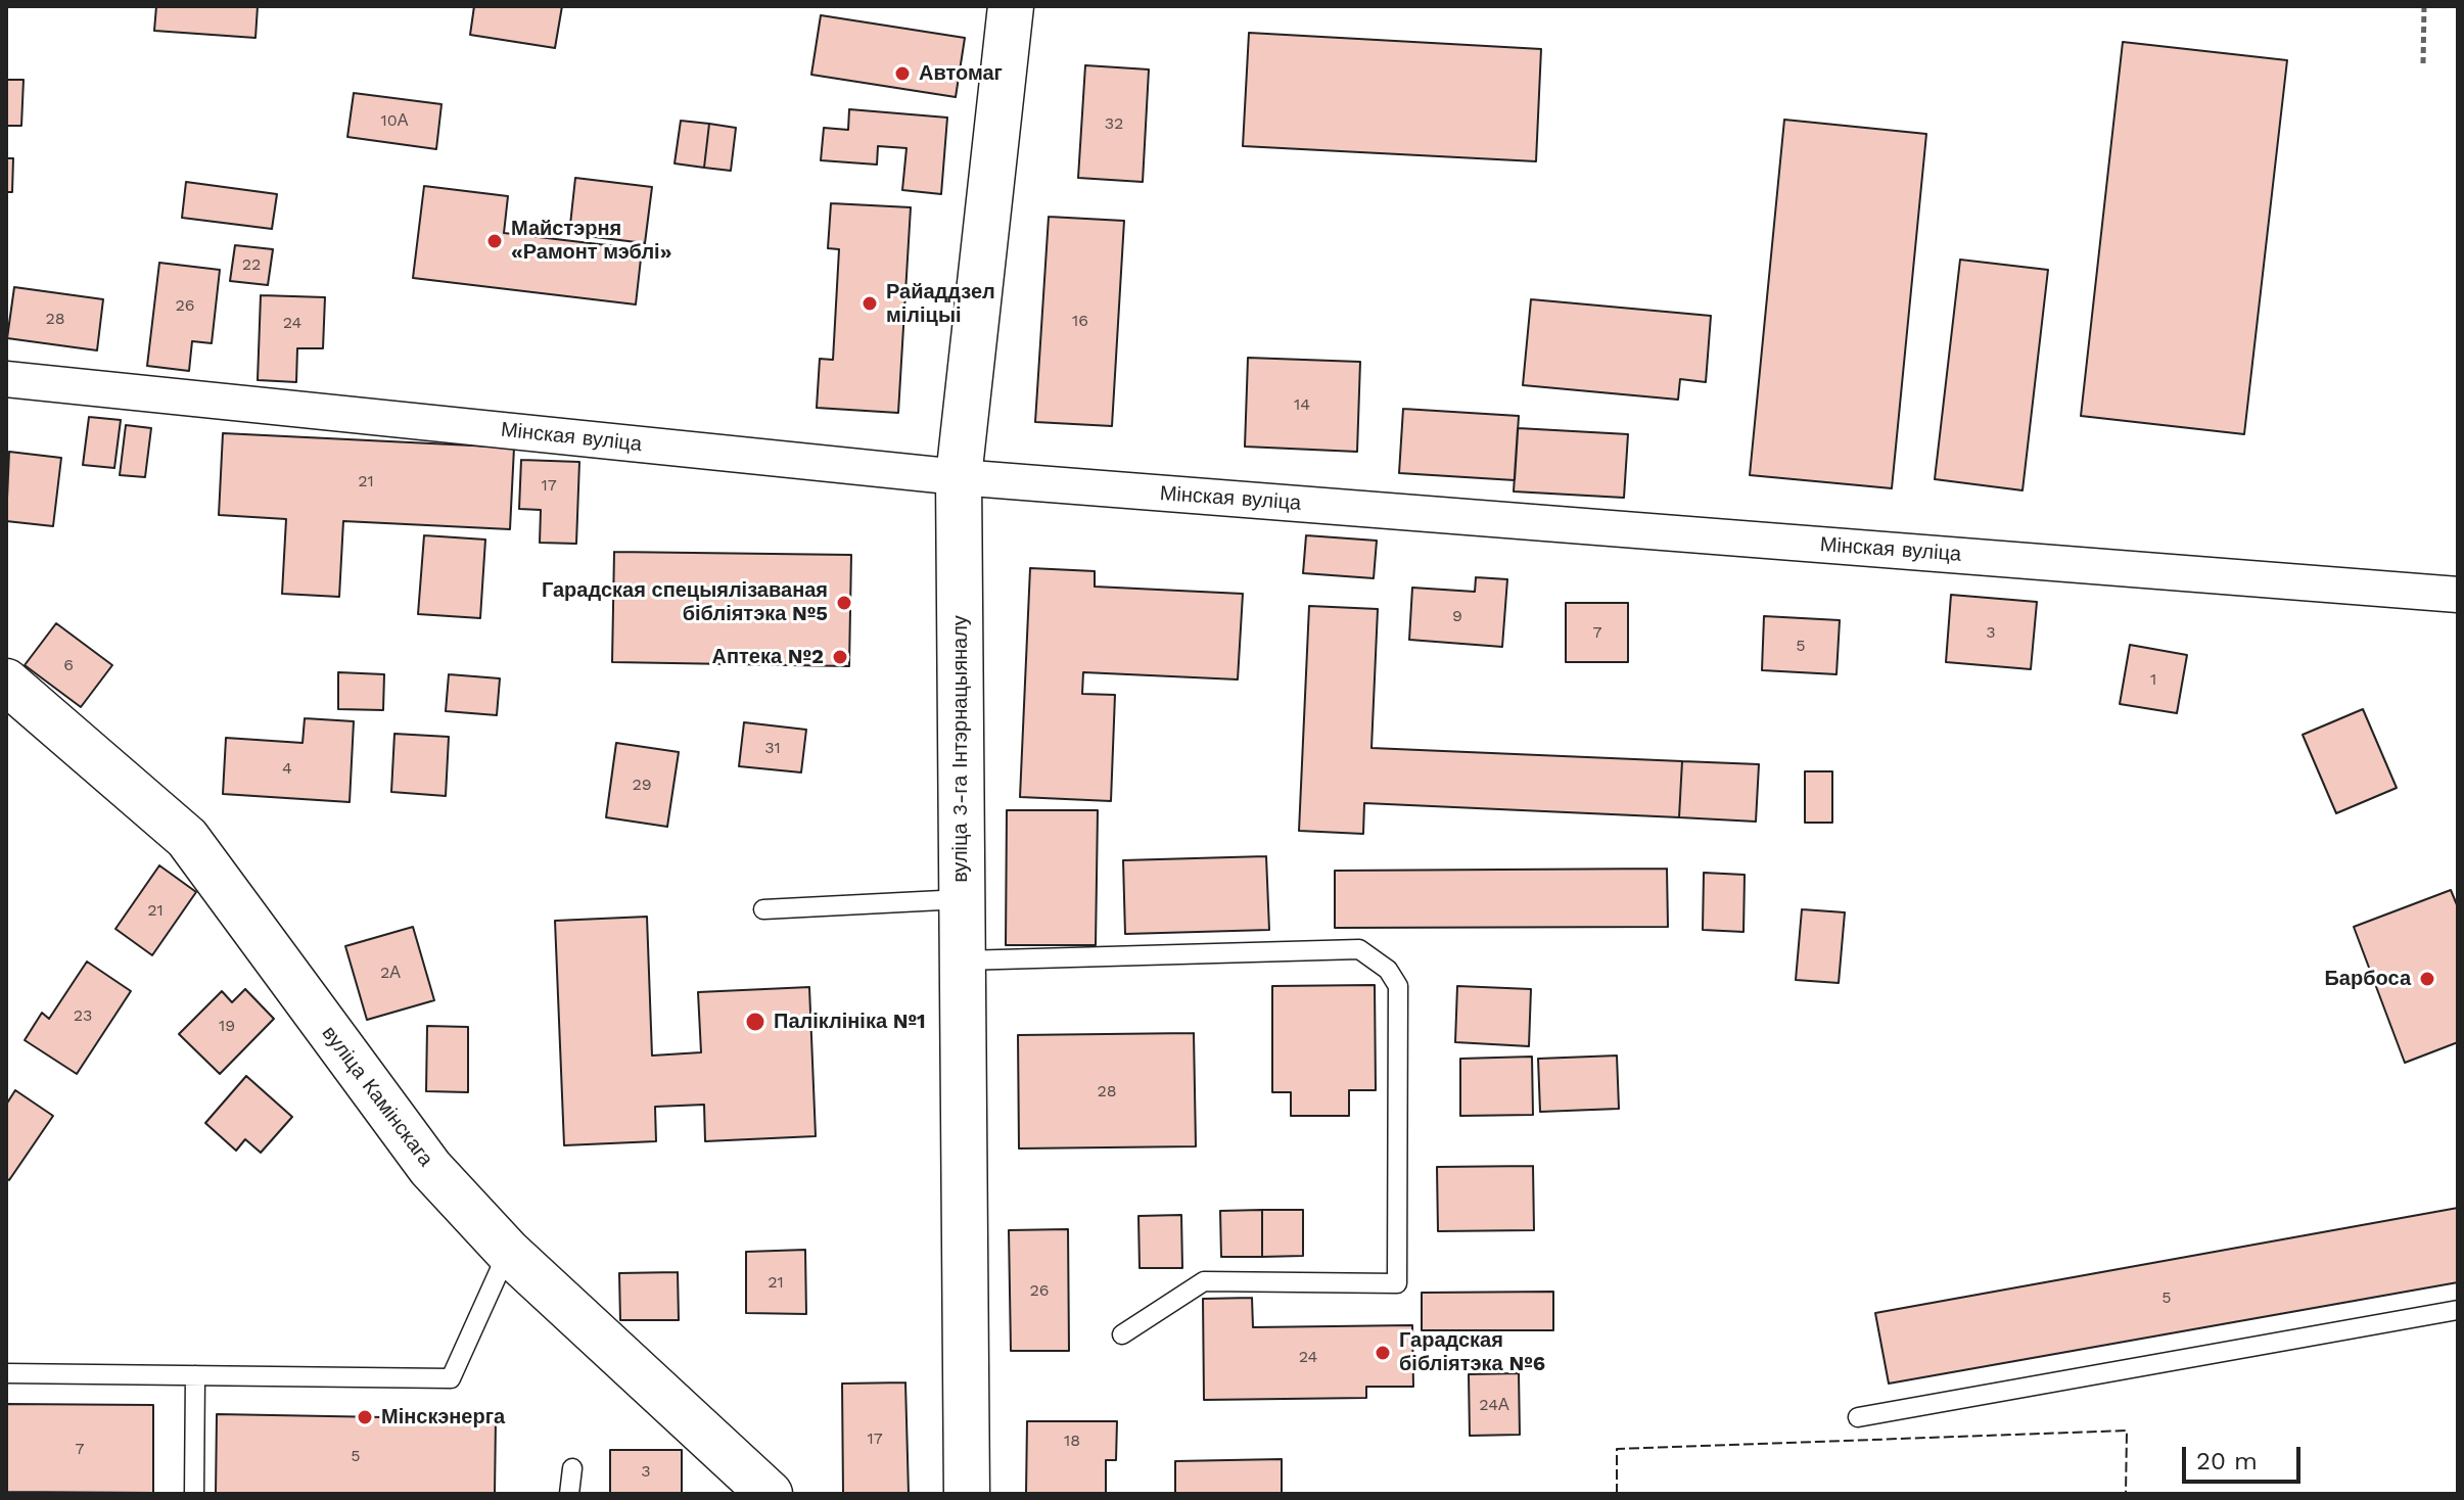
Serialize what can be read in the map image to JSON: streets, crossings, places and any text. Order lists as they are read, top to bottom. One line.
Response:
{"streets":{"main road":["вуліца 3-га Інтэрнацыяналу","вуліца Камінскага"],"street":["Мінская вуліца"]},"crossings":[["Мінская вуліца","вуліца 3-га Інтэрнацыяналу"]],"places":["Автомаг","Майстэрня «Рамонт мэблі»","Райаддзел міліцыі","Гарадская спецыялізаваная бібліятэка №5","Аптека №2","Барбоса","Паліклініка №1","Гарадская бібліятэка №6","Мінскэнерга"],"house_numbers":["10А","32","22","26","28","16","24","14","21","17","9","7","3","5","6","1","31","4","29","21","2А","23","19","28","21","26","5","24","24А","17","18","7","5","3"],"scale_bar":"20 m"}
